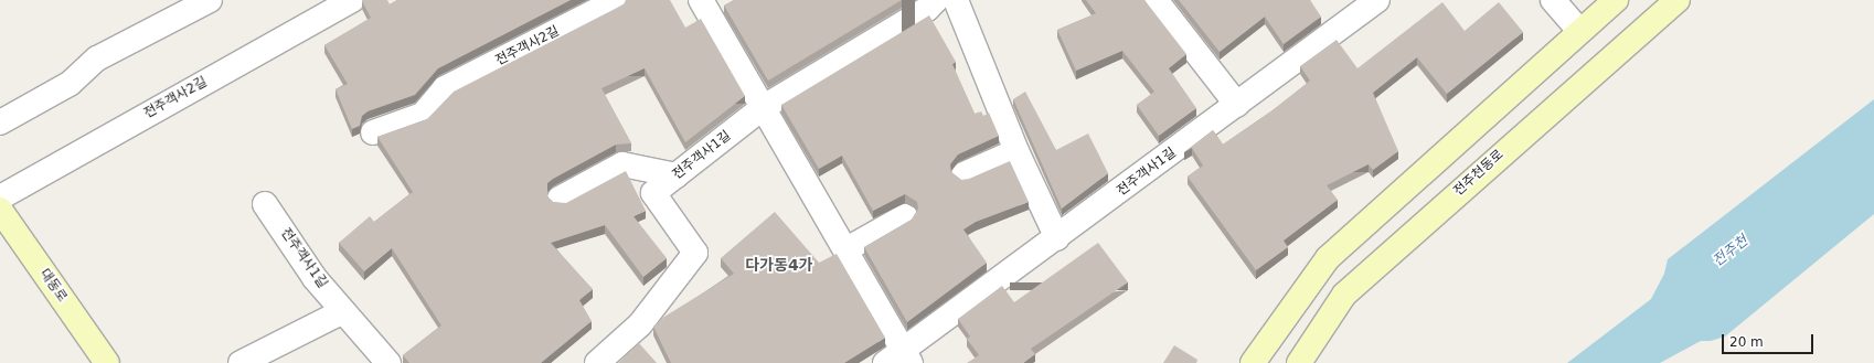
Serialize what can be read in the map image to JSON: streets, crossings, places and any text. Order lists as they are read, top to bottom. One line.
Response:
{"streets":{"street":["전주객사2길","전주객사1길","전주천동로","대동로"]},"districts":["다가동4가"],"water":["전주천"],"scale_bar":"20 m"}
